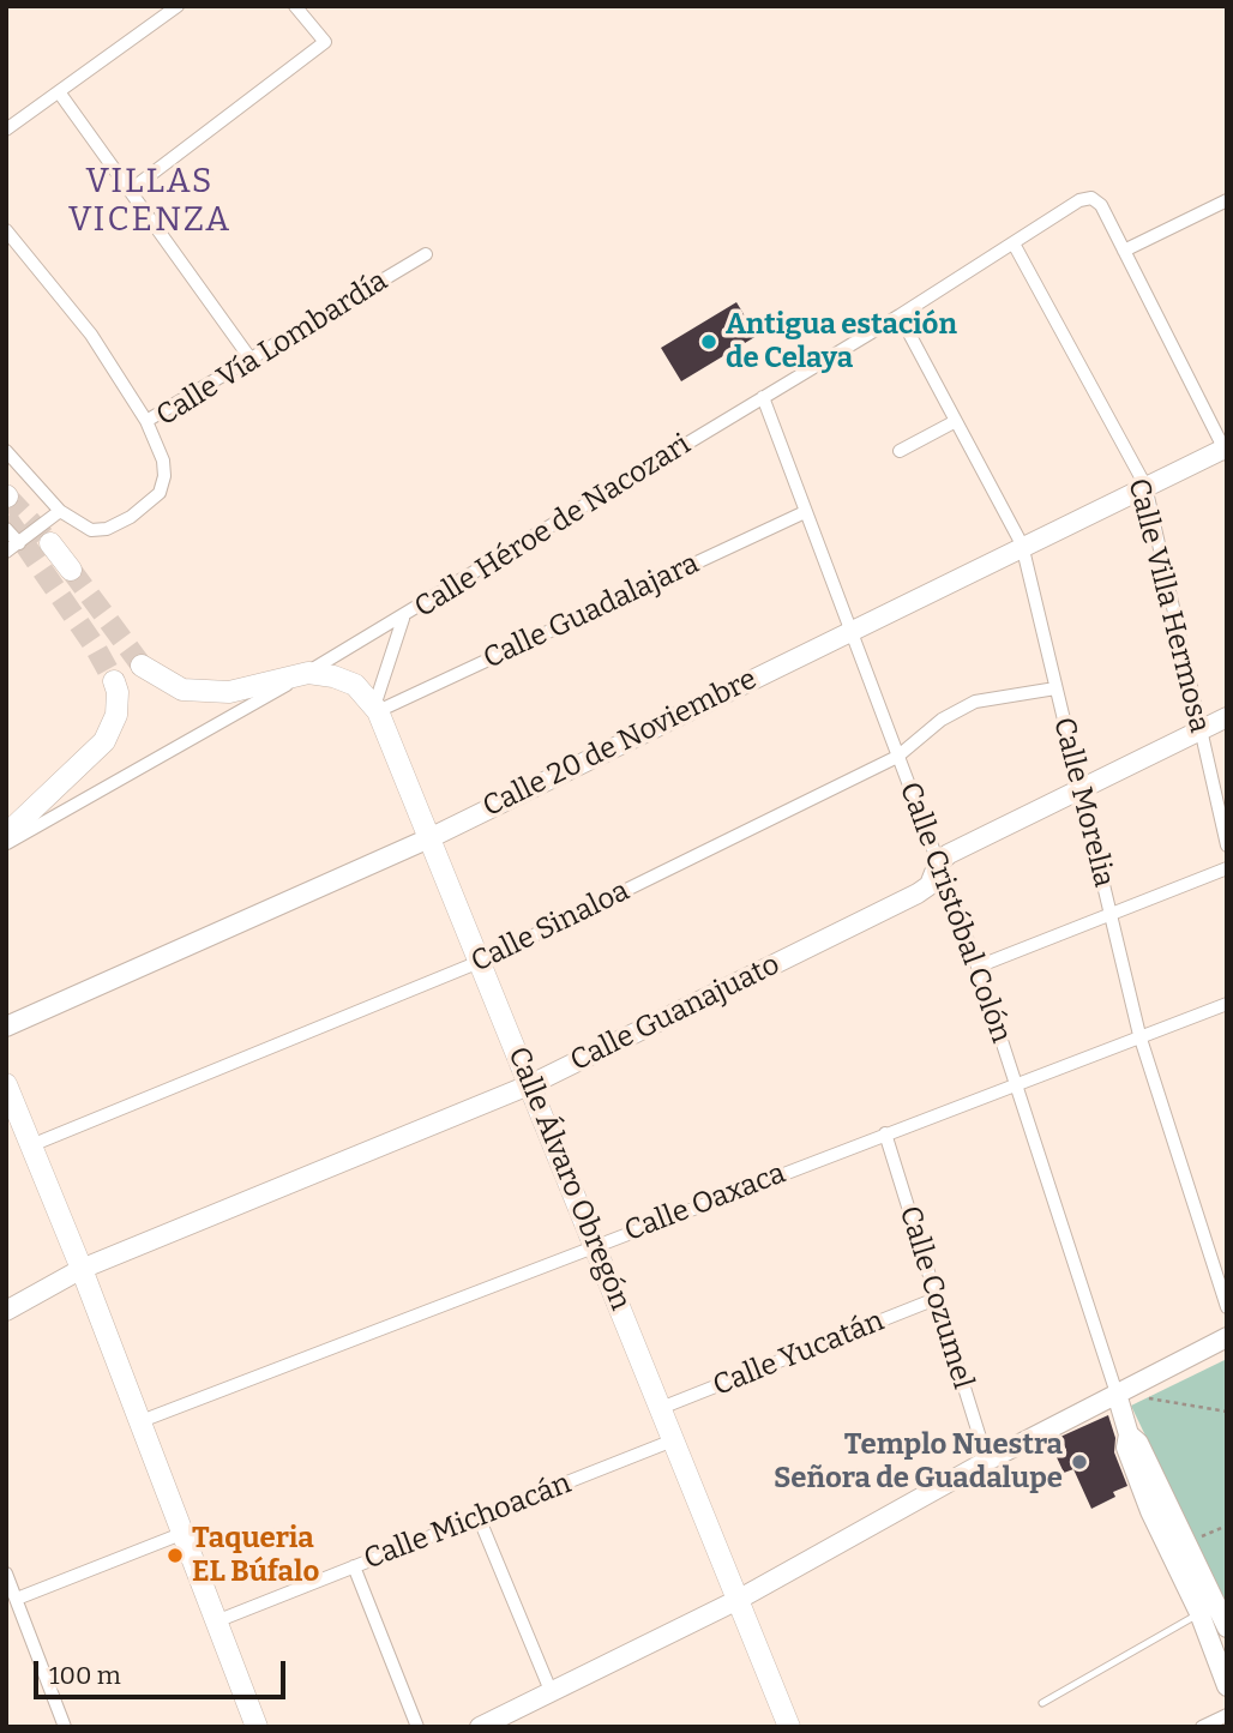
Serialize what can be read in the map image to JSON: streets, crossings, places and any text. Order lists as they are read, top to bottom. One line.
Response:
{"streets":{"main road":["Calle Álvaro Obregón"],"street":["Calle Vía Lombardía","Calle Héroe de Nacozari","Calle Villa Hermosa","Calle Guadalajara","Calle 20 de Noviembre","Calle Morelia","Calle Cristóbal Colón","Calle Sinaloa","Calle Guanajuato","Calle Oaxaca","Calle Cozumel","Calle Yucatán","Calle Michoacán"]},"crossings":[["Calle Héroe de Nacozari","Calle Villa Hermosa"],["Calle Héroe de Nacozari","Calle Morelia"],["Calle Héroe de Nacozari","Calle Cristóbal Colón"],["Calle Héroe de Nacozari","Calle Álvaro Obregón"],["Calle Villa Hermosa","Calle 20 de Noviembre"],["Calle Villa Hermosa","Calle Guanajuato"],["Calle Guadalajara","Calle Cristóbal Colón"],["Calle Guadalajara","Calle Álvaro Obregón"],["Calle 20 de Noviembre","Calle Morelia"],["Calle 20 de Noviembre","Calle Cristóbal Colón"],["Calle 20 de Noviembre","Calle Álvaro Obregón"],["Calle Morelia","Calle Sinaloa"],["Calle Morelia","Calle Guanajuato"],["Calle Morelia","Calle Oaxaca"],["Calle Cristóbal Colón","Calle Sinaloa"],["Calle Cristóbal Colón","Calle Guanajuato"],["Calle Cristóbal Colón","Calle Oaxaca"],["Calle Sinaloa","Calle Álvaro Obregón"],["Calle Guanajuato","Calle Álvaro Obregón"],["Calle Álvaro Obregón","Calle Oaxaca"],["Calle Álvaro Obregón","Calle Yucatán"],["Calle Álvaro Obregón","Calle Michoacán"],["Calle Oaxaca","Calle Cozumel"],["Calle Cozumel","Calle Yucatán"]],"districts":["VILLAS VICENZA"],"places":["Antigua estación de Celaya","Templo Nuestra Señora de Guadalupe","Taqueria EL Búfalo"],"scale_bar":"100 m"}
